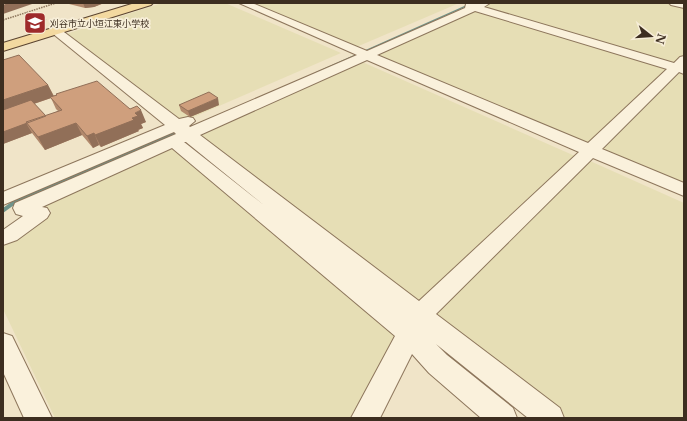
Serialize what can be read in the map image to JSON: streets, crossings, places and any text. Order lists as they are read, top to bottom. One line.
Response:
{"places":{"school or university":["刈谷市立小垣江東小学校"]},"north":"right"}
